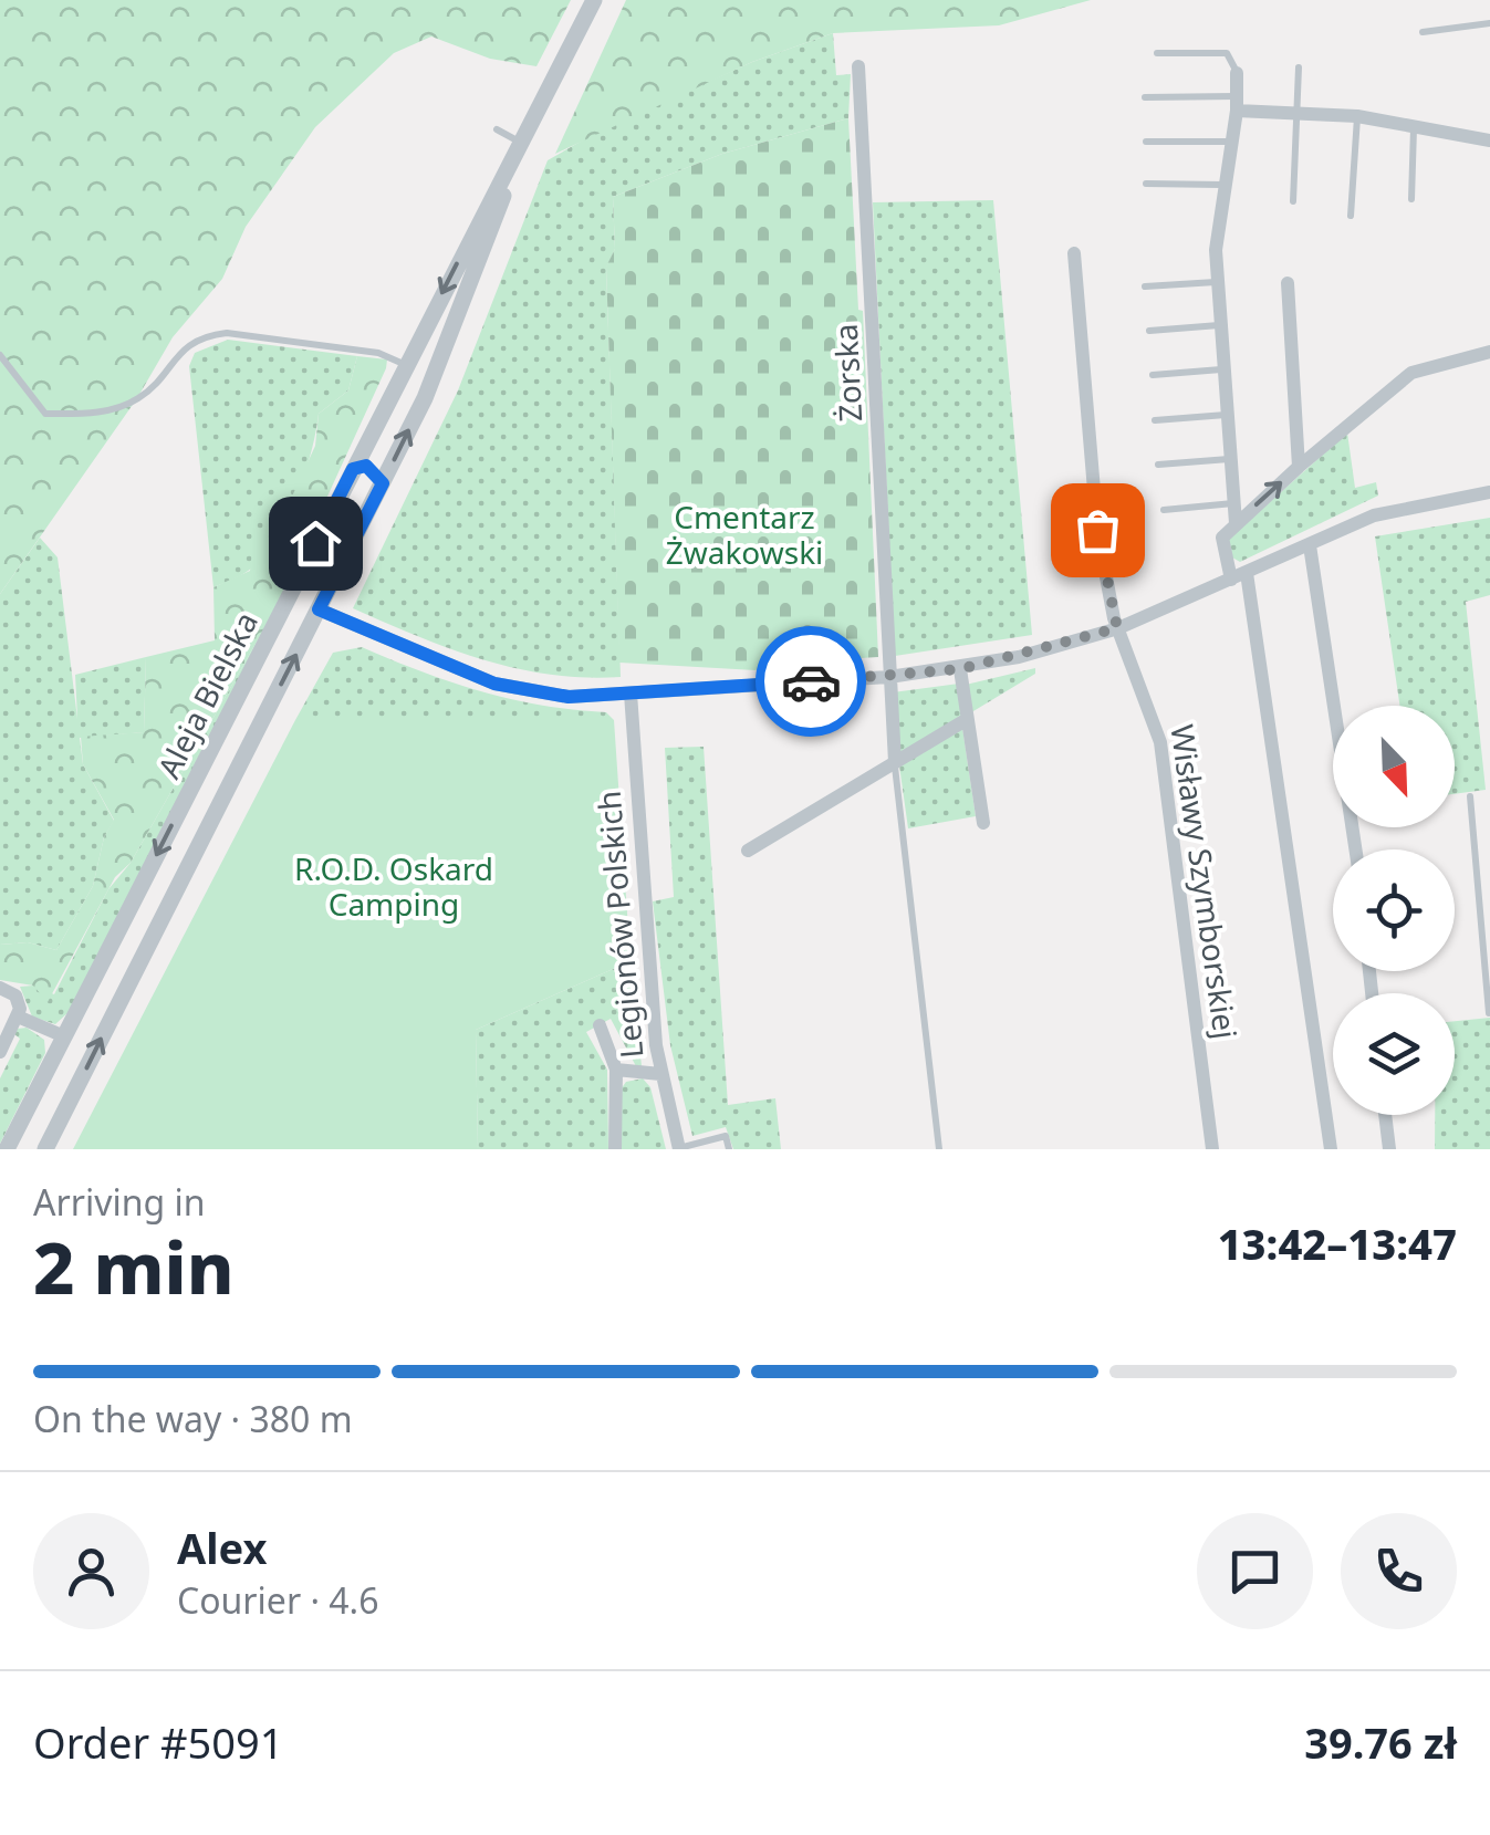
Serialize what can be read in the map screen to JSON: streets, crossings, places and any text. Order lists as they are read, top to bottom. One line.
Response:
{"streets":{"street":["Żorska","Aleja Bielska","Wisławy Szymborskiej","Legionów Polskich"]},"parks":["Cmentarz Żwakowski","R.O.D. Oskard Camping"],"north":"bottom right","page":{"heading":["2 min","Arriving in","13:42–13:47"],"panel":["Alex","Courier · 4.6","Order #5091","39.76 zł"],"bar":"On the way · 380 m"}}
